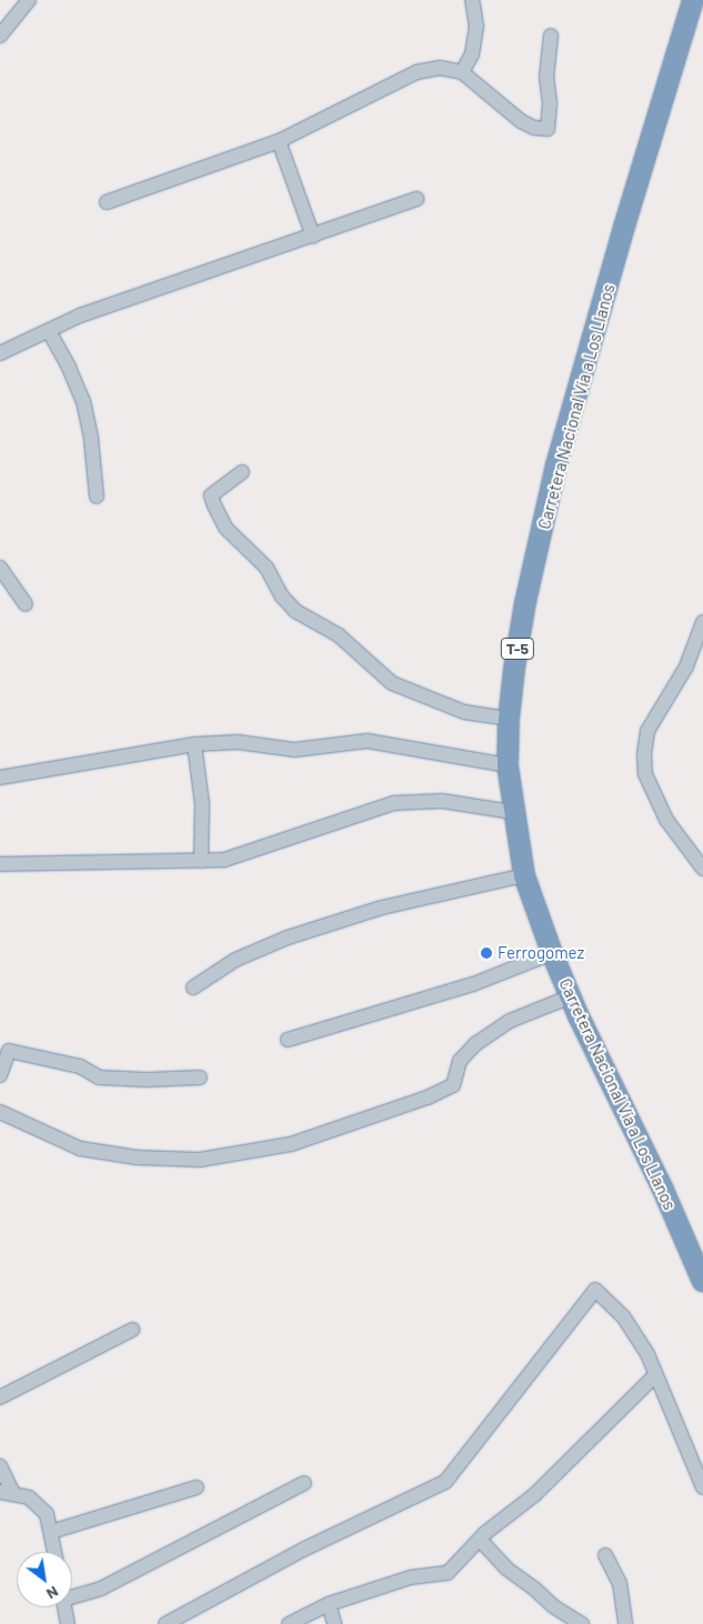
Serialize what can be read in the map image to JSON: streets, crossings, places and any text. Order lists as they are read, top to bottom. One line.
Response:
{"streets":{"highway":["Carretera Nacional Vía a Los Llanos","T-5"]},"places":["Ferrogomez"],"north":"bottom right"}
